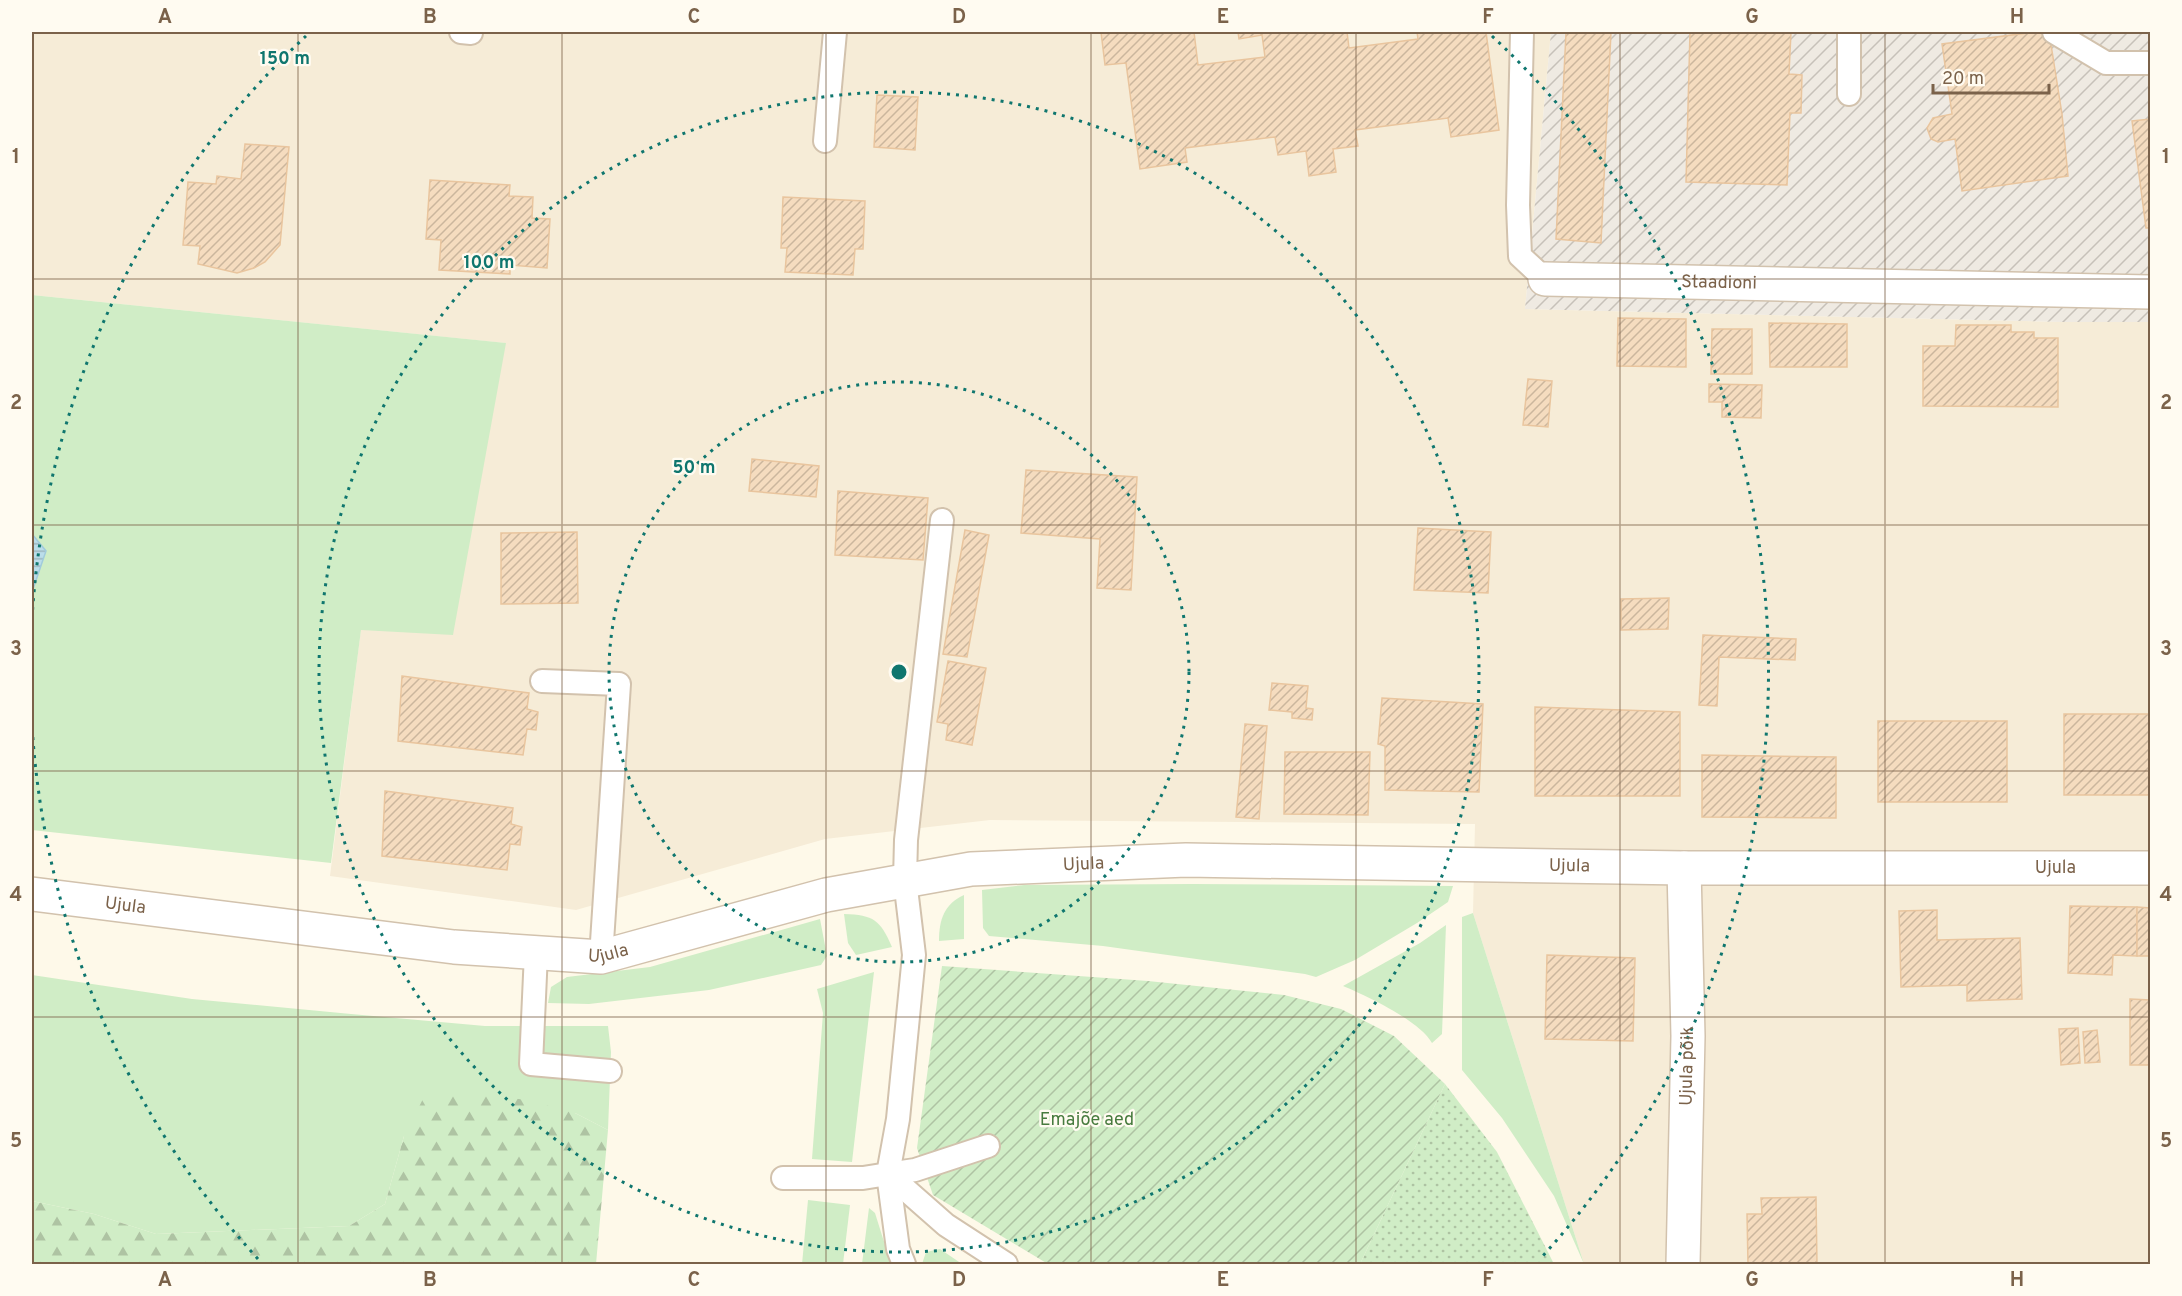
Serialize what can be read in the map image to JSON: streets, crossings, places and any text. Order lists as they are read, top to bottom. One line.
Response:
{"streets":{"street":["Staadioni","Ujula","Ujula põik"]},"crossings":[["Ujula","Ujula põik"]],"parks":["Emajõe aed"],"scale_bar":"20 m","grid":{"columns":["A","B","C","D","E","F","G","H"],"rows":["1","2","3","4","5"]},"rings":["150 m","100 m","50 m"]}
